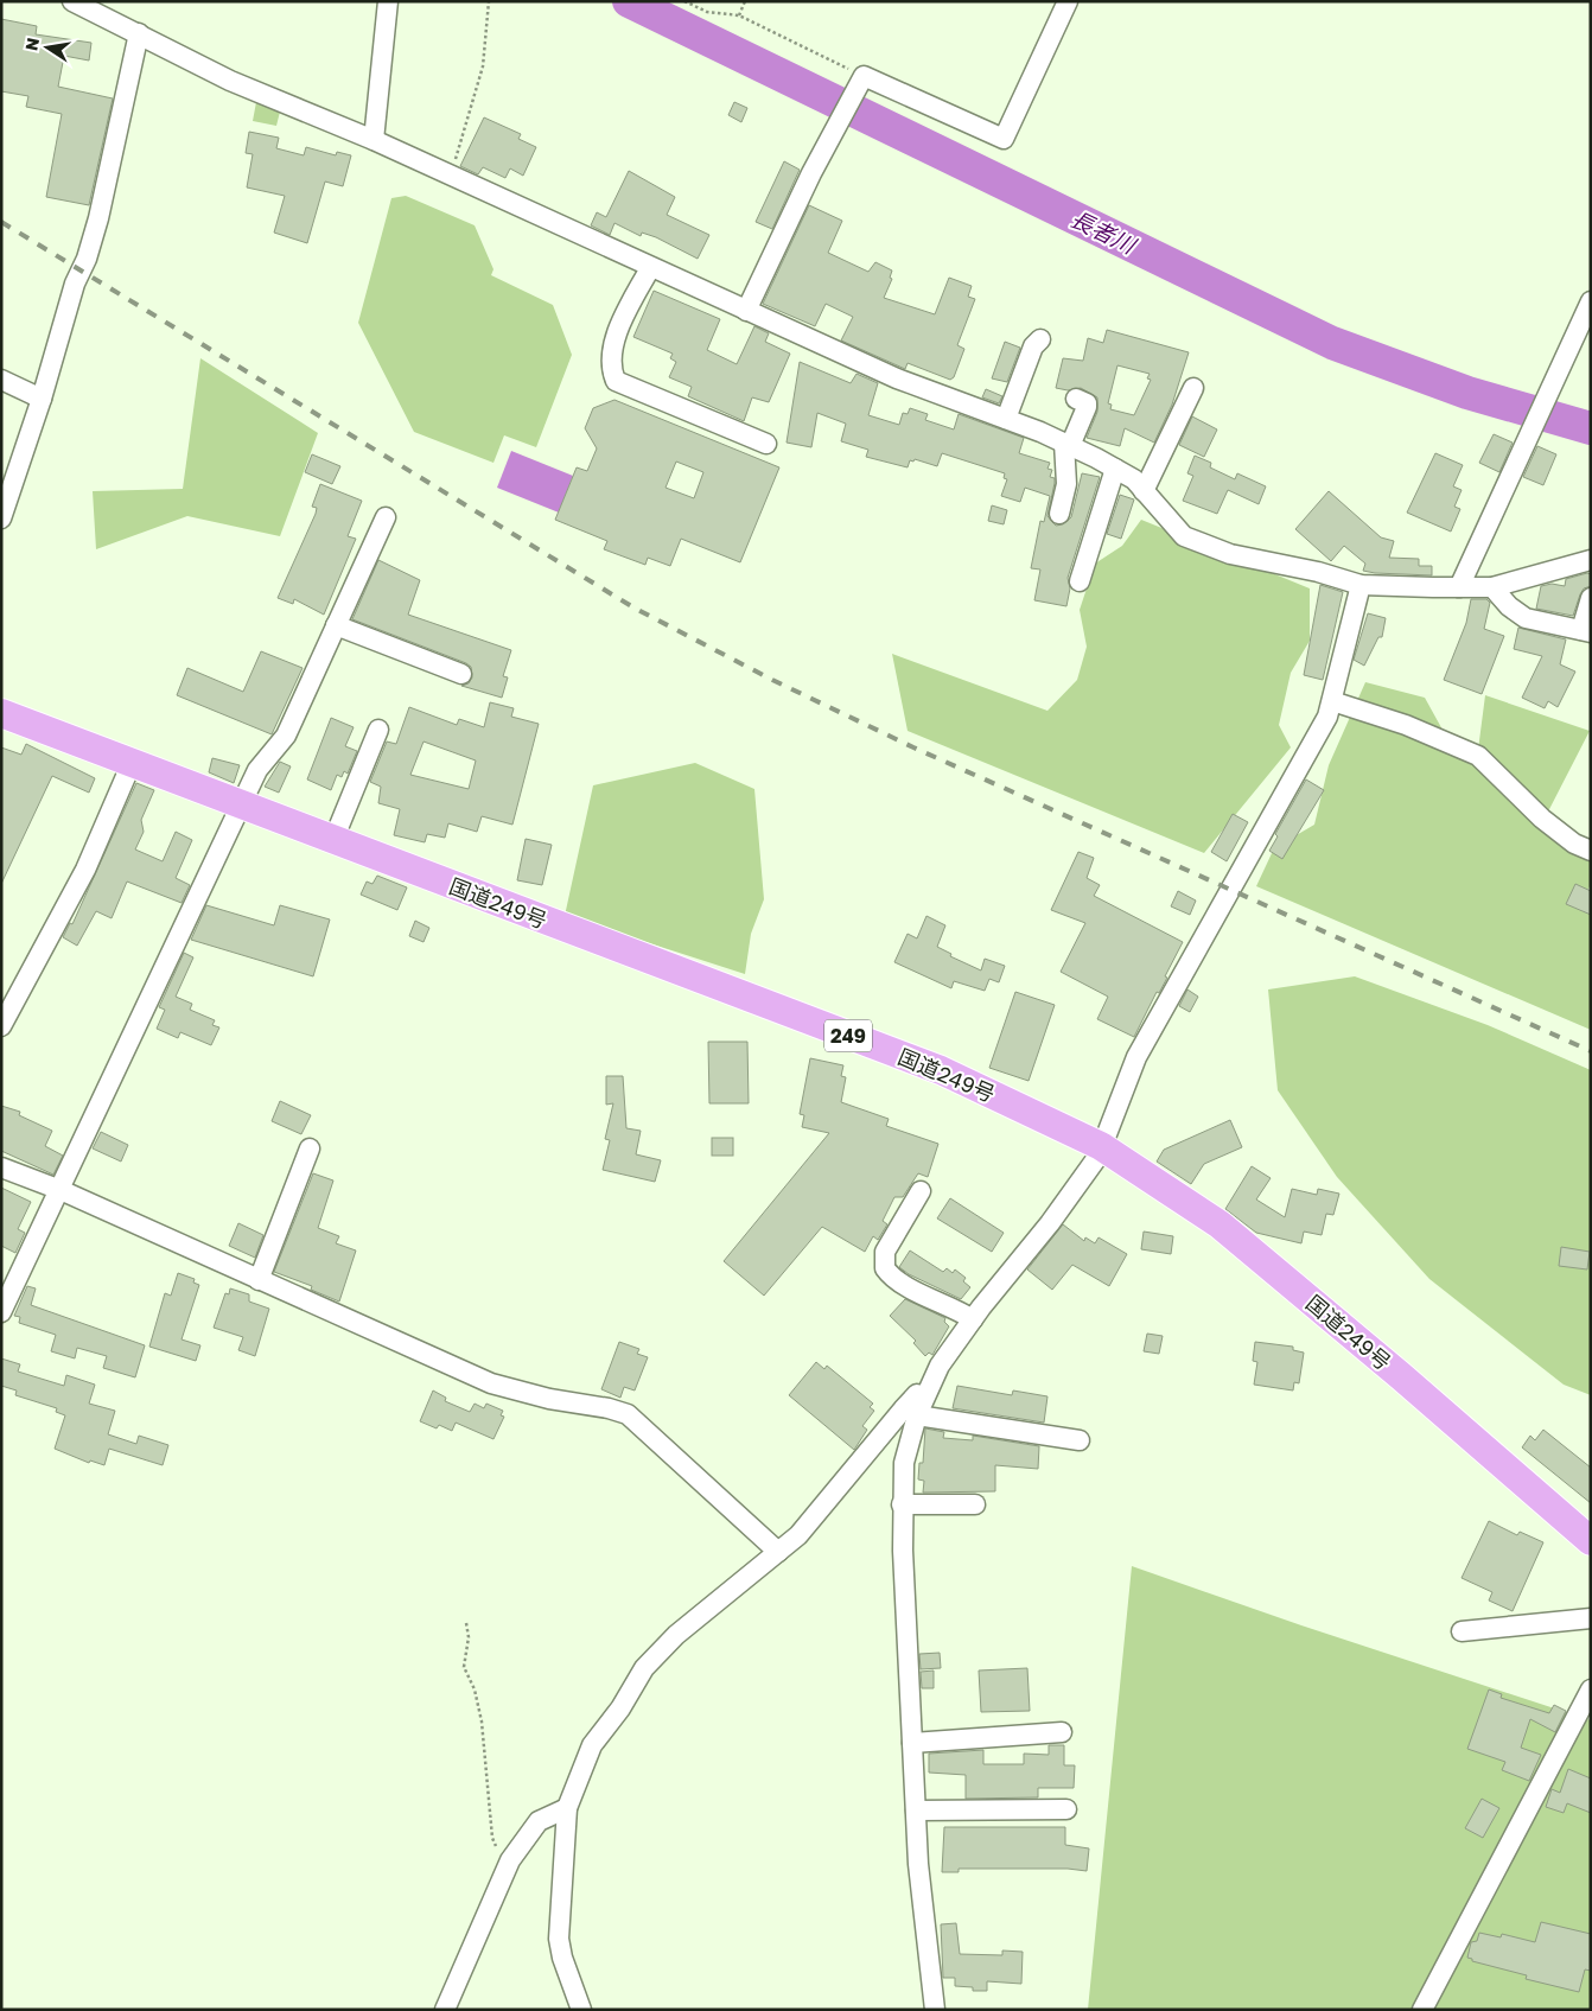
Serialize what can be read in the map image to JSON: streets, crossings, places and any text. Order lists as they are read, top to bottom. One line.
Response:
{"streets":{"highway":["国道249号","249"]},"water":["長者川"],"north":"left"}
